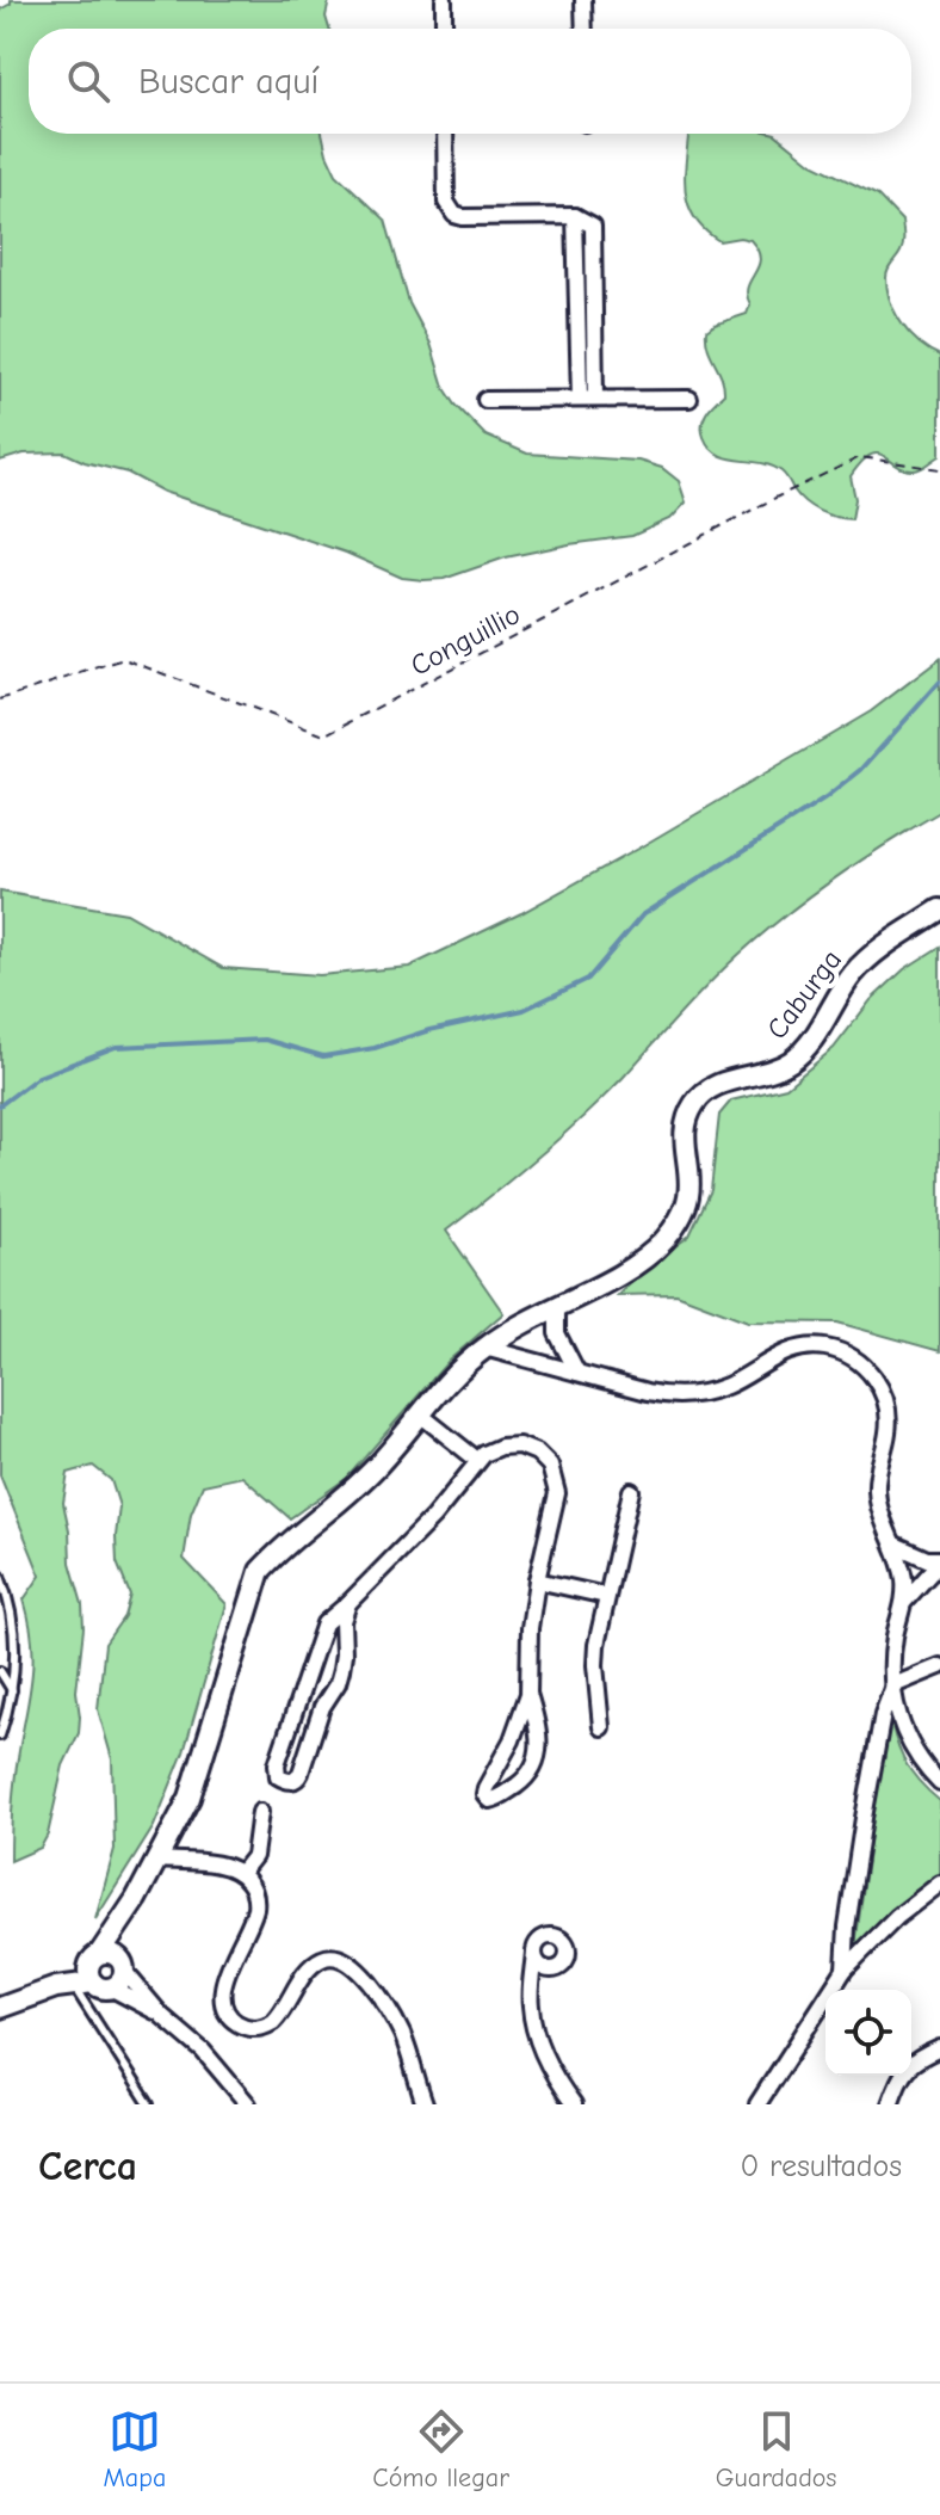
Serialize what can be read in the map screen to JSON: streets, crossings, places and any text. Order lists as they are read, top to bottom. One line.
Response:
{"streets":{"street":["Caburga"],"path":["Conguillio"]},"page":{"search":"Buscar aquí","heading":["Cerca","0 resultados"],"nav":["Mapa","Cómo llegar","Guardados"]}}
